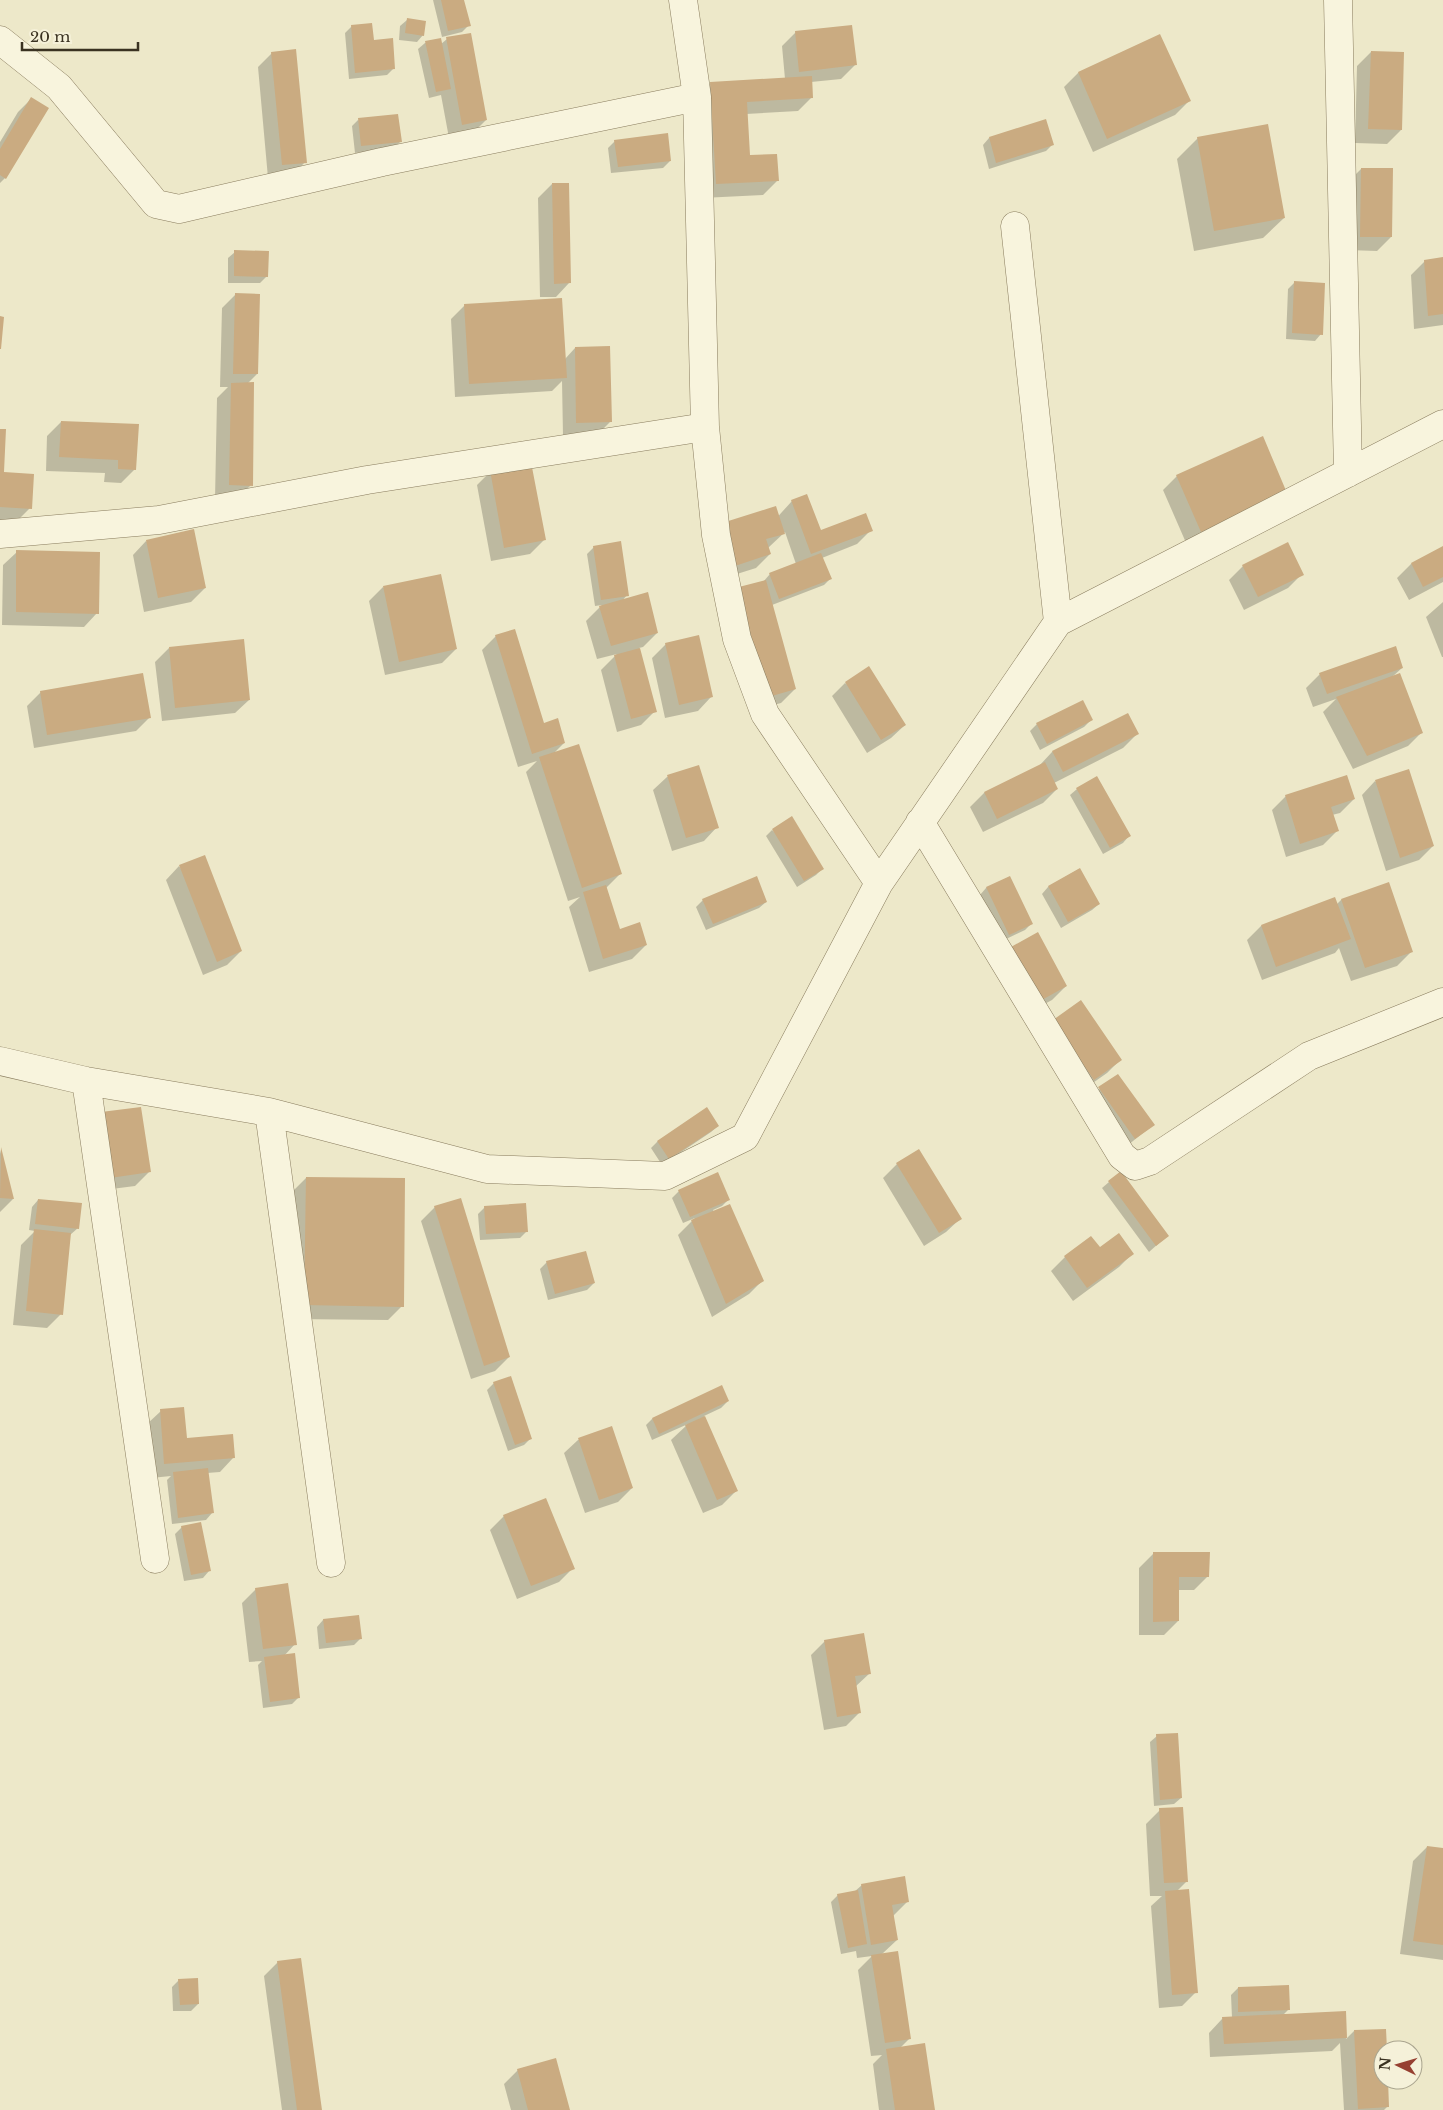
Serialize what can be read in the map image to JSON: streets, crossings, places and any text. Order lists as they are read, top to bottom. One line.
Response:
{"scale_bar":"20 m","north":"left"}
